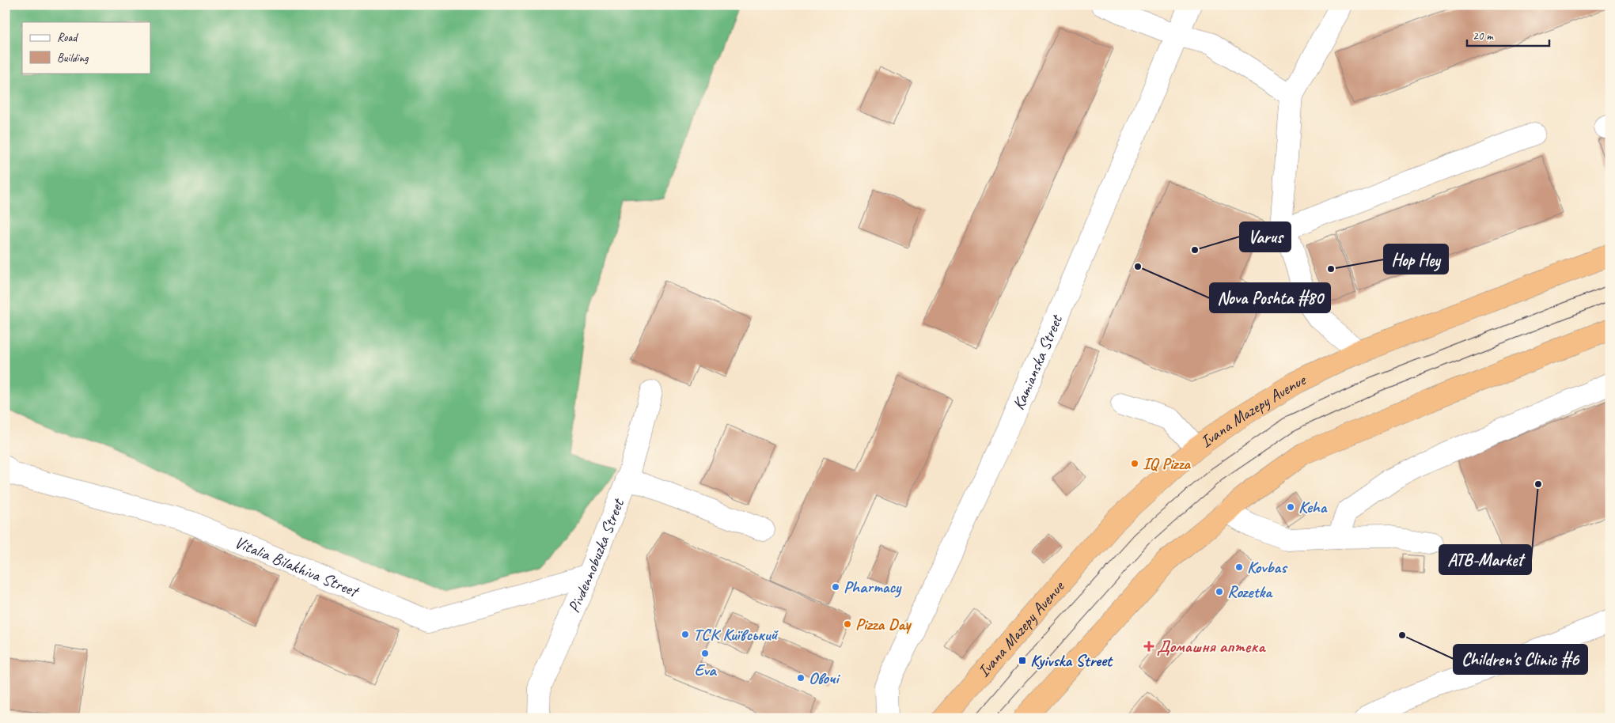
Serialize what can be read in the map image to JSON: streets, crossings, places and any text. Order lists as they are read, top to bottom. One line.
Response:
{"streets":{"highway":["Ivana Mazepy Avenue"],"street":["Kamianska Street","Pivdennobuzka Street","Vitalia Bilakhiva Street"]},"crossings":[["Pivdennobuzka Street","Vitalia Bilakhiva Street"]],"places":{"other":["Varus","Nova Poshta #80","Hop Hey","IQ Pizza","ATB-Market","Keha","Kovbas","Pharmacy","Rozetka","Pizza Day","ТСК Київський","Children's Clinic #6","Eva","Овочі"],"health":["Домашня аптека"],"transit":["Kyivska Street"]},"legend":["Road","Building"],"scale_bar":"20 m"}
